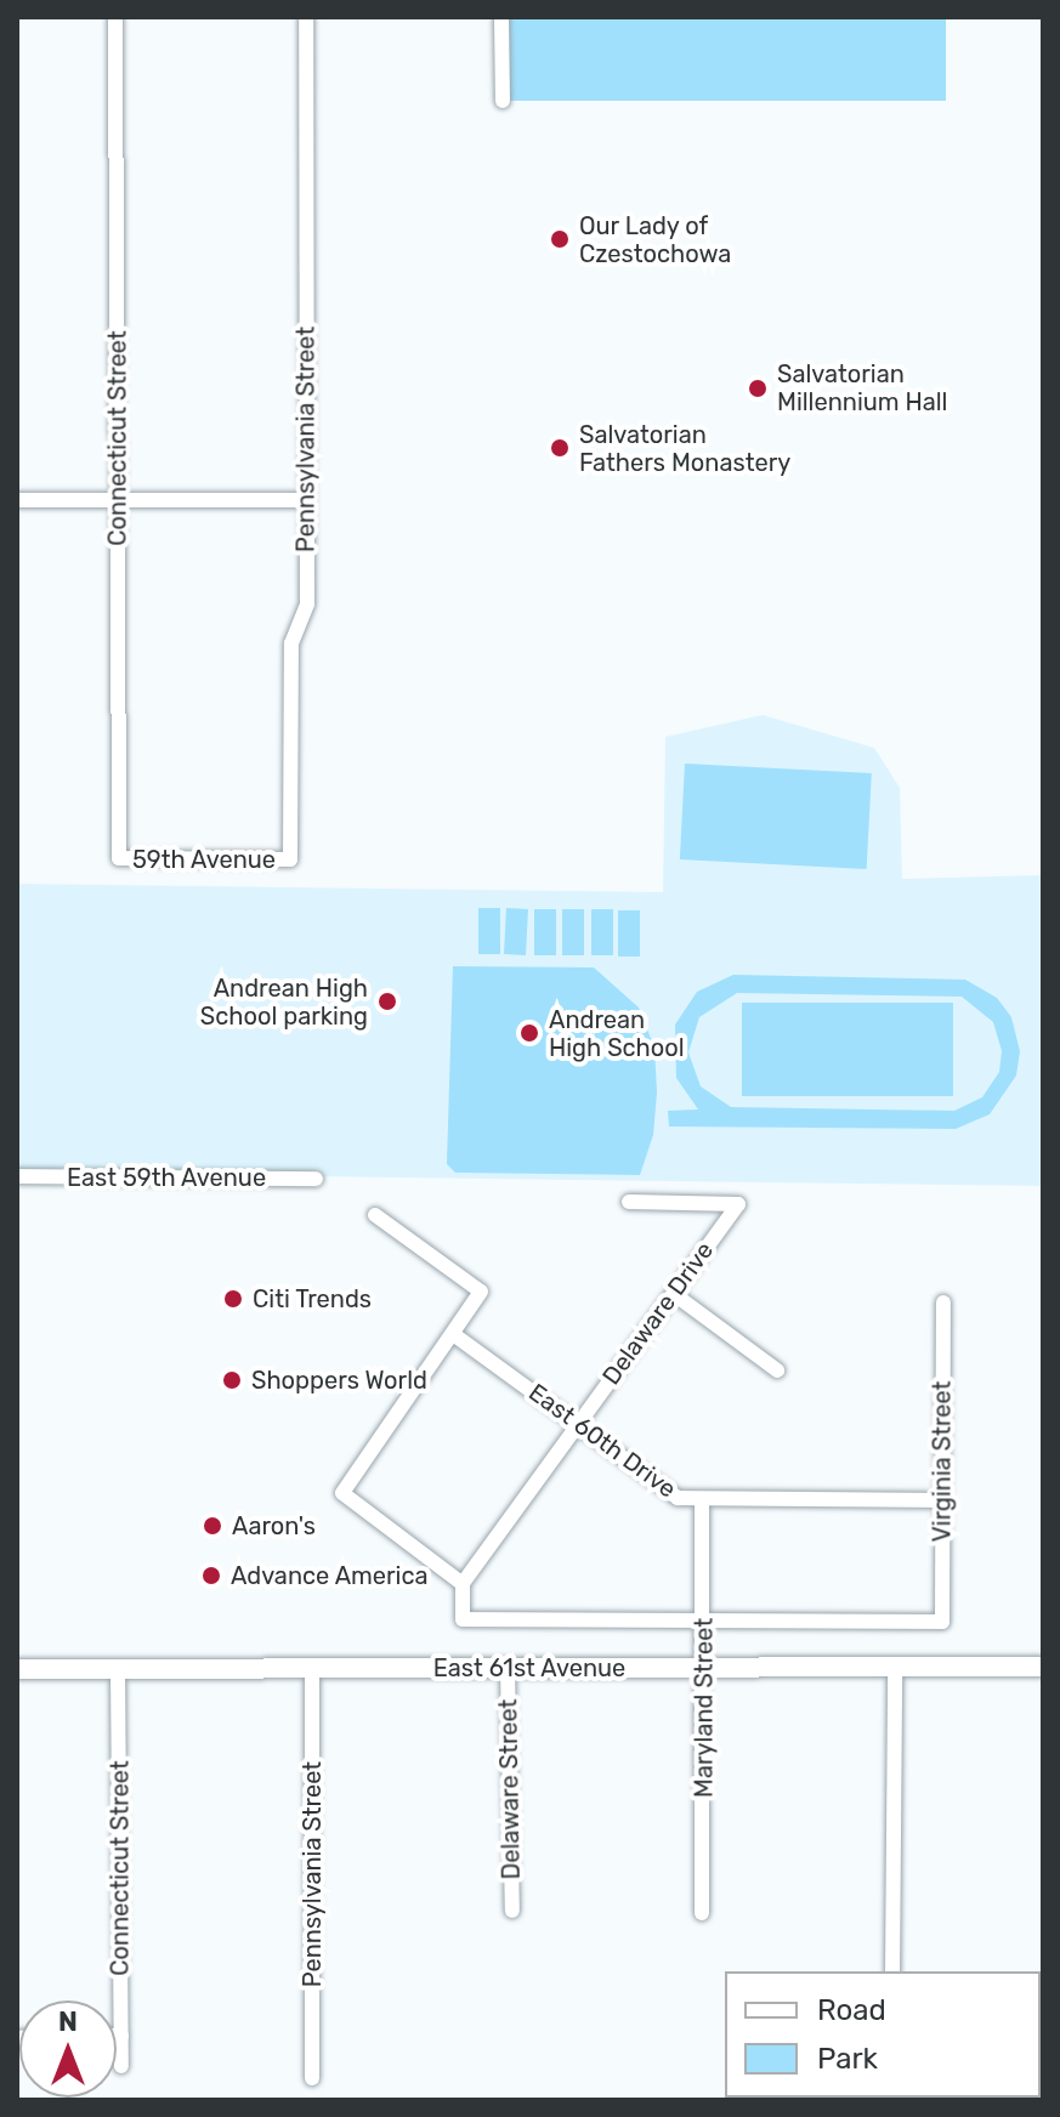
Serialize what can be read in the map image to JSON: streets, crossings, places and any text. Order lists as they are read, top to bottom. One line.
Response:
{"streets":{"main road":["East 61st Avenue"],"street":["Connecticut Street","Pennsylvania Street","59th Avenue","East 59th Avenue","Delaware Drive","East 60th Drive","Virginia Street","Maryland Street","Delaware Street"]},"crossings":[["Connecticut Street","59th Avenue"],["Connecticut Street","East 61st Avenue"],["Pennsylvania Street","59th Avenue"],["Pennsylvania Street","East 61st Avenue"],["Delaware Drive","East 60th Drive"],["East 60th Drive","Virginia Street"],["East 60th Drive","Maryland Street"],["Virginia Street","Maryland Street"],["East 61st Avenue","Maryland Street"],["East 61st Avenue","Delaware Street"]],"places":["Our Lady of Czestochowa","Salvatorian Millennium Hall","Salvatorian Fathers Monastery","Andrean High School parking","Andrean High School","Citi Trends","Shoppers World","Aaron's","Advance America"],"legend":["Road","Park"],"north":"top"}
